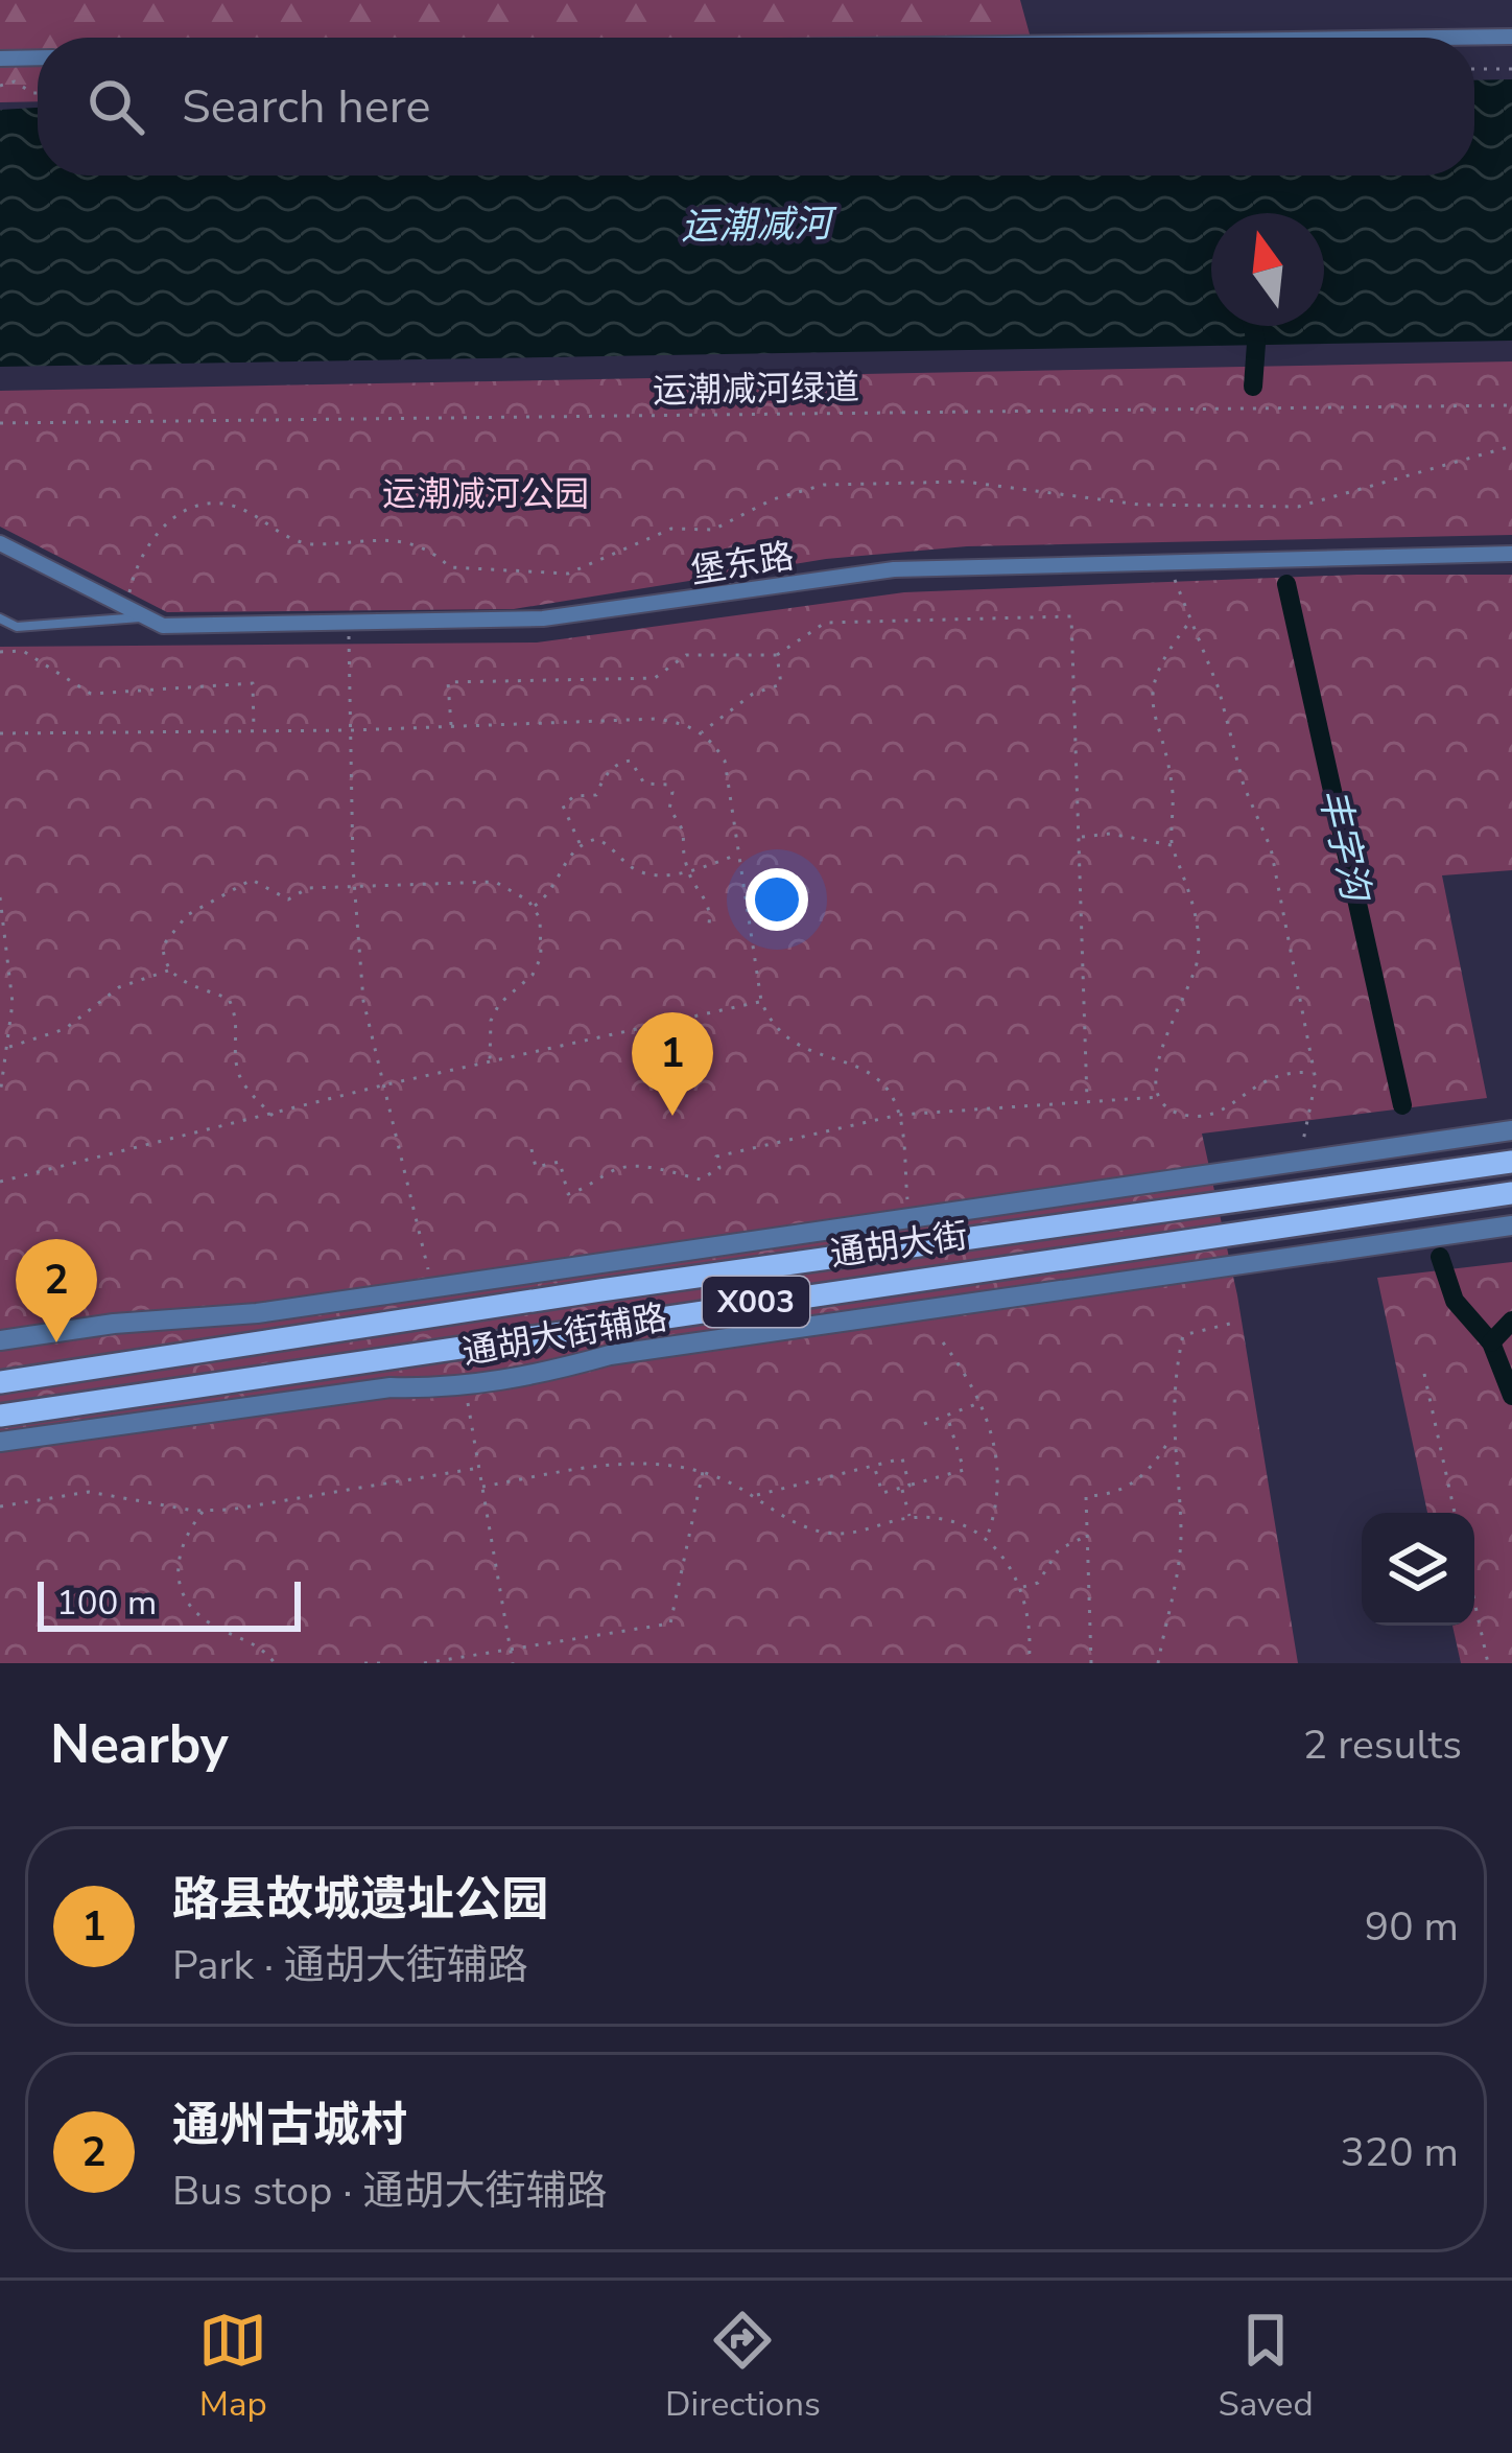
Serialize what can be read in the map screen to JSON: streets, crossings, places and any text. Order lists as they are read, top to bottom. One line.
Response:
{"streets":{"main road":["通胡大街","X003"],"street":["堡东路","通胡大街辅路"],"path":["运潮减河绿道"]},"water":["运潮减河","丰字沟"],"parks":["运潮减河公园"],"scale_bar":"100 m","north":"top","page":{"search":"Search here","pins":["1","2"],"scale":"100 m","heading":["Nearby","2 results"],"list":[{"mark":"1","name":"路县故城遗址公园","note":"Park · 通胡大街辅路","value":"90 m"},{"mark":"2","name":"通州古城村","note":"Bus stop · 通胡大街辅路","value":"320 m"}],"nav":["Map","Directions","Saved"]}}
